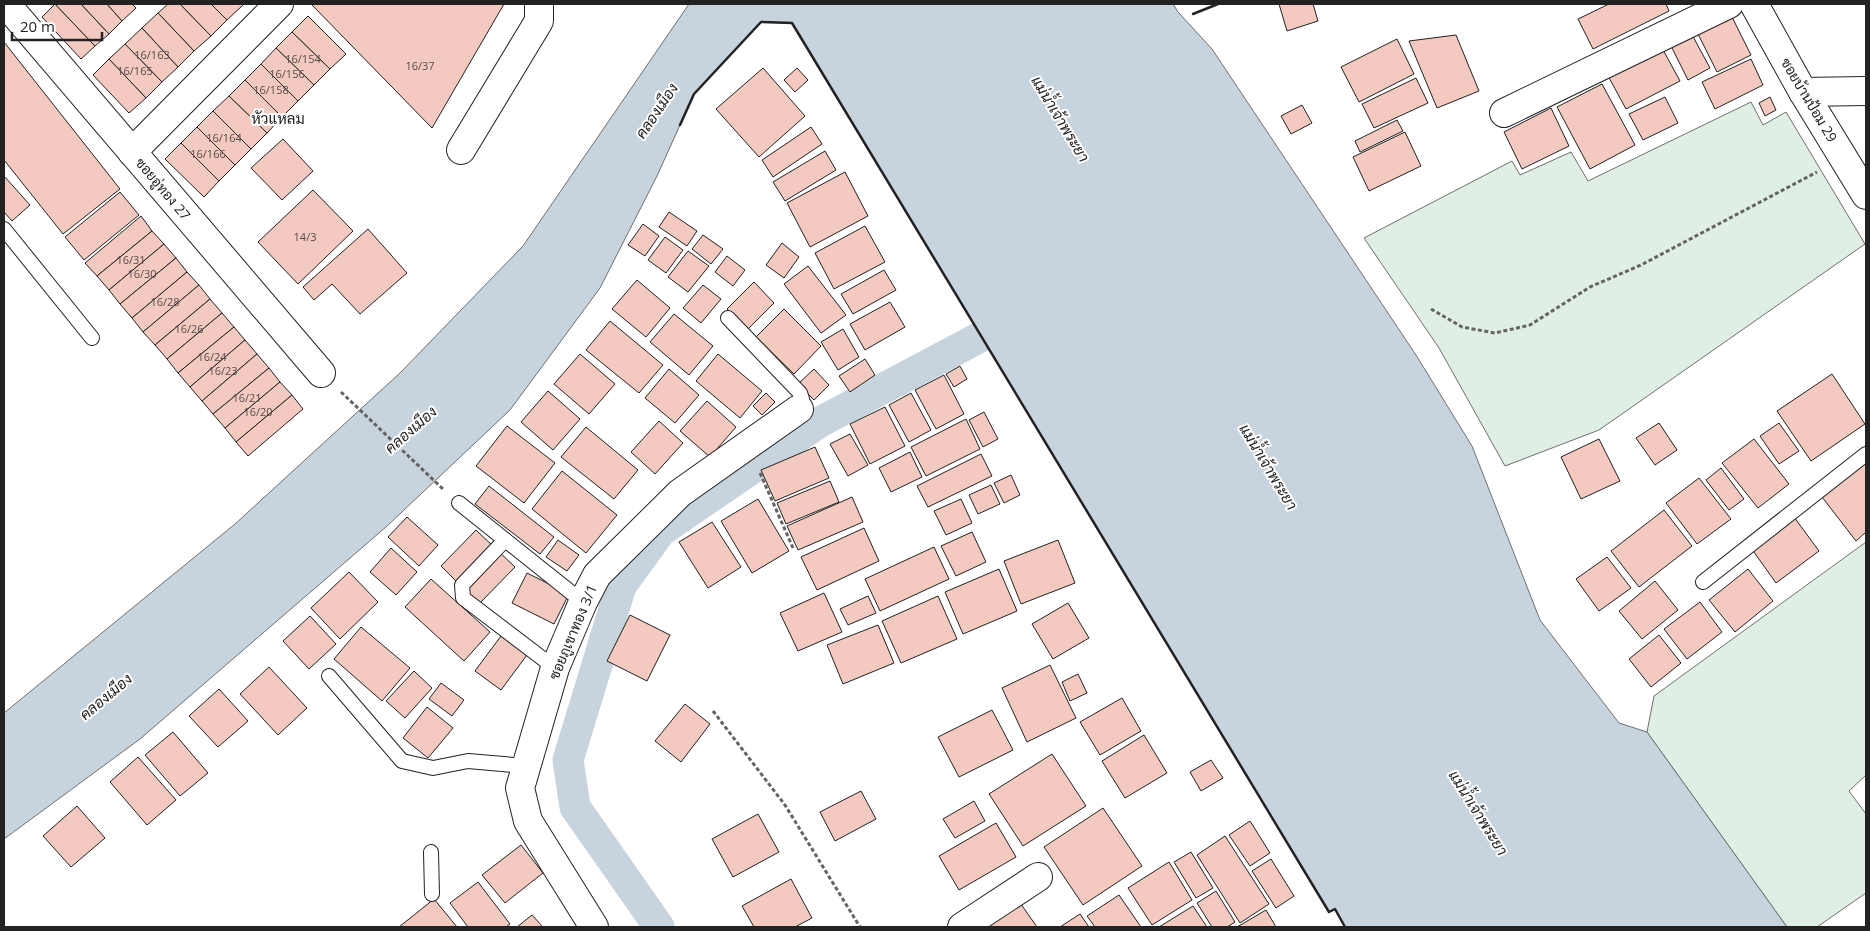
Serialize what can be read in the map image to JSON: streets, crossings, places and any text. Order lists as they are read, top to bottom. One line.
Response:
{"streets":{"street":["ซอยบ้านป้อม 29","ซอยอู่ทอง 27","ซอยภูเขาทอง 3/1"]},"districts":["หัวแหลม"],"water":["คลองเมือง","แม่น้ำเจ้าพระยา"],"house_numbers":["16/163","16/154","16/37","16/165","16/156","16/158","16/164","16/166","14/3","16/31","16/30","16/28","16/26","16/24","16/23","16/21","16/20"],"scale_bar":"20 m"}
